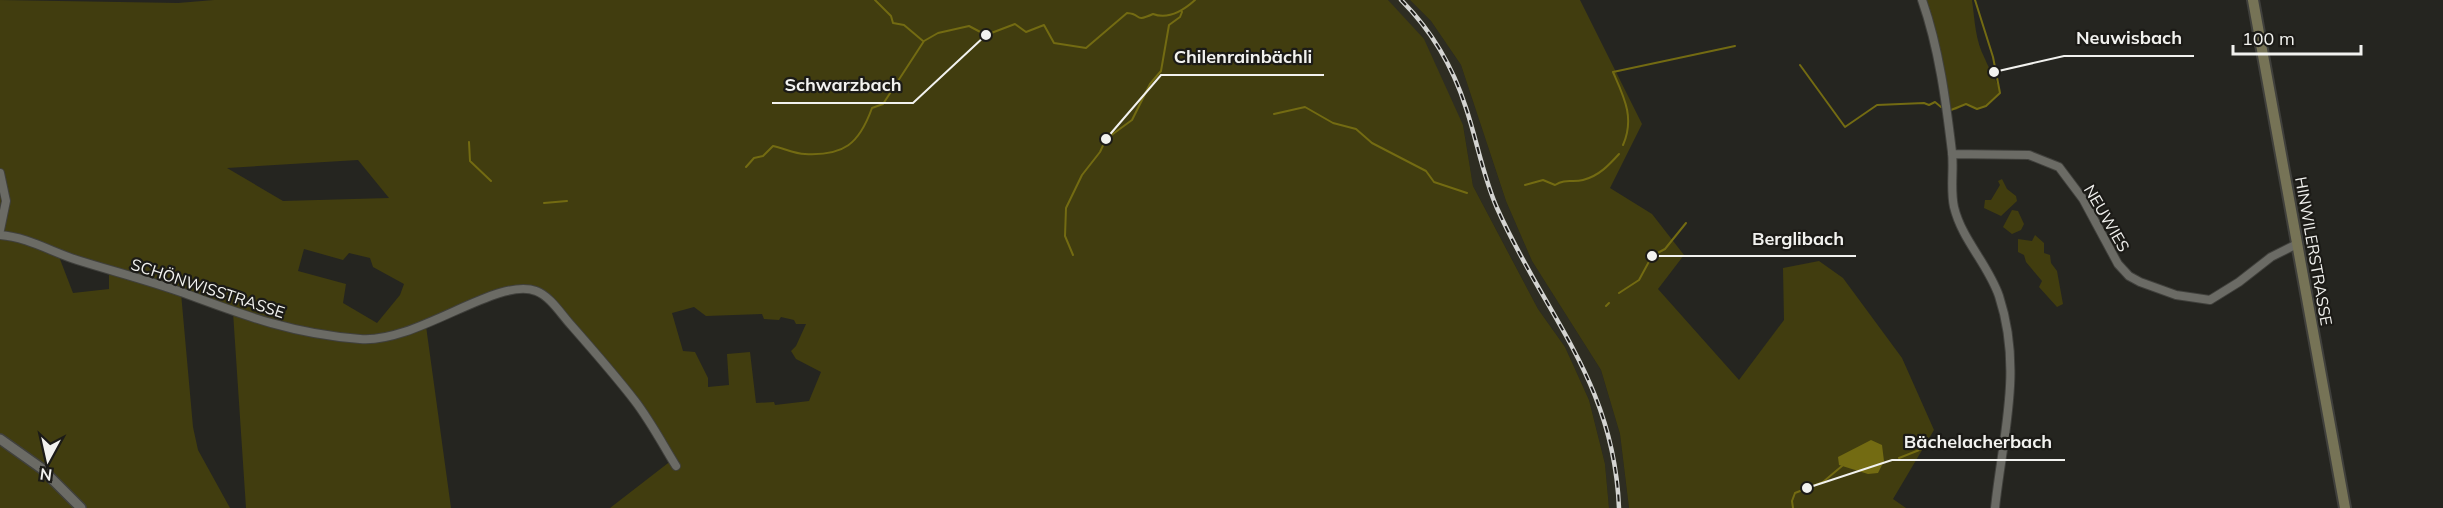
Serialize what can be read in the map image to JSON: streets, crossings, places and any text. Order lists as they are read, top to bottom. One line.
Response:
{"streets":{"main road":["HINWILERSTRASSE"],"street":["NEUWIES","SCHÖNWISSTRASSE"]},"crossings":[["NEUWIES","HINWILERSTRASSE"]],"places":["Schwarzbach","Neuwisbach","Chilenrainbächli","Berglibach","Bächelacherbach"],"scale_bar":"100 m","north":"bottom"}
